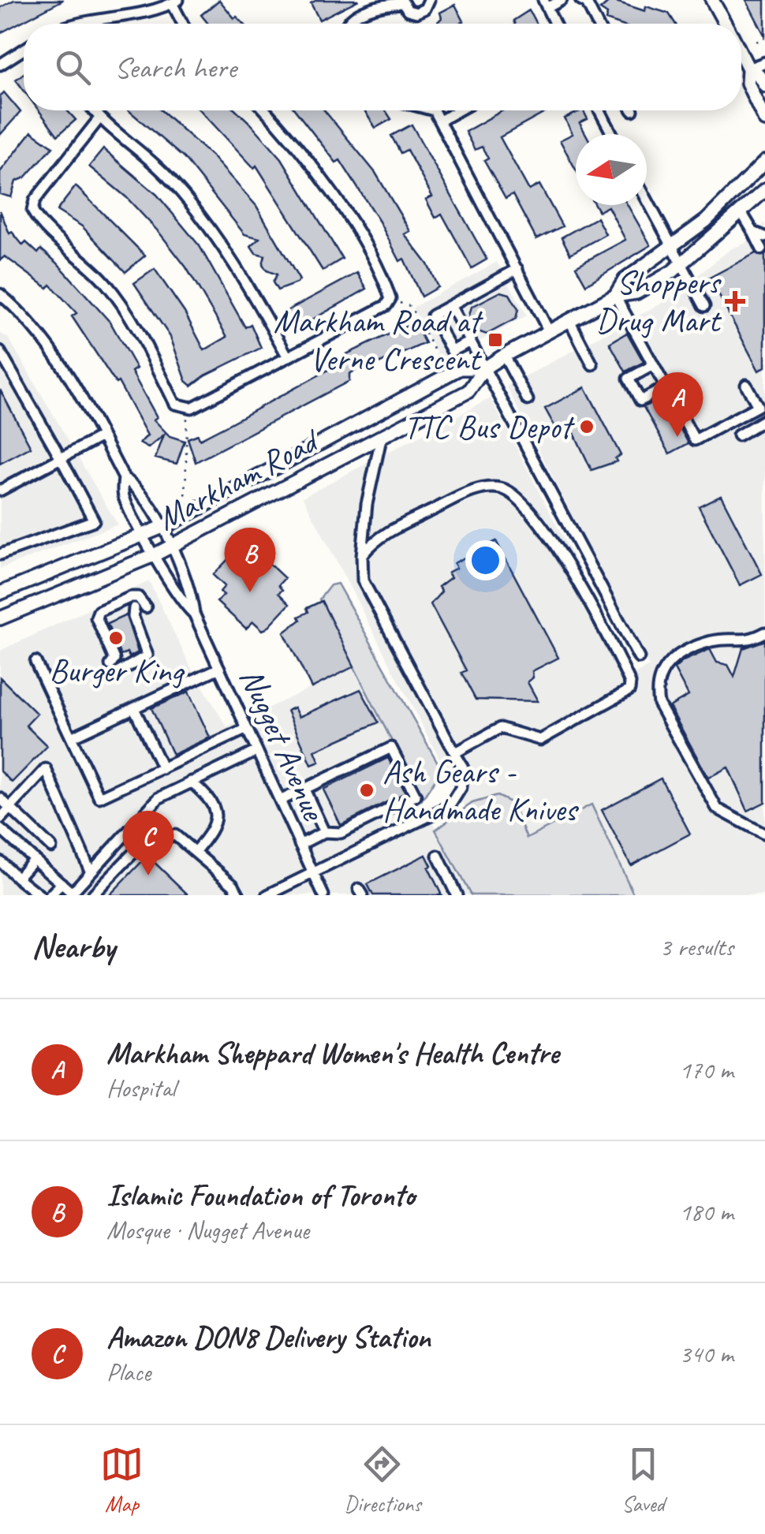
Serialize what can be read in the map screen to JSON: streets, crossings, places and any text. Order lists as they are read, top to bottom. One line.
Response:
{"streets":{"main road":["Markham Road"],"street":["Nugget Avenue"]},"crossings":[["Markham Road","Nugget Avenue"]],"places":{"health":["Shoppers Drug Mart"],"transit":["Markham Road at Verne Crescent"],"other":["TTC Bus Depot","Burger King","Ash Gears - Handmade Knives"]},"north":"left","page":{"search":"Search here","pins":["A","B","C"],"heading":["Nearby","3 results"],"list":[{"mark":"A","name":"Markham Sheppard Women's Health Centre","note":"Hospital","value":"170 m"},{"mark":"B","name":"Islamic Foundation of Toronto","note":"Mosque · Nugget Avenue","value":"180 m"},{"mark":"C","name":"Amazon DON8 Delivery Station","note":"Place","value":"340 m"}],"nav":["Map","Directions","Saved"]}}
